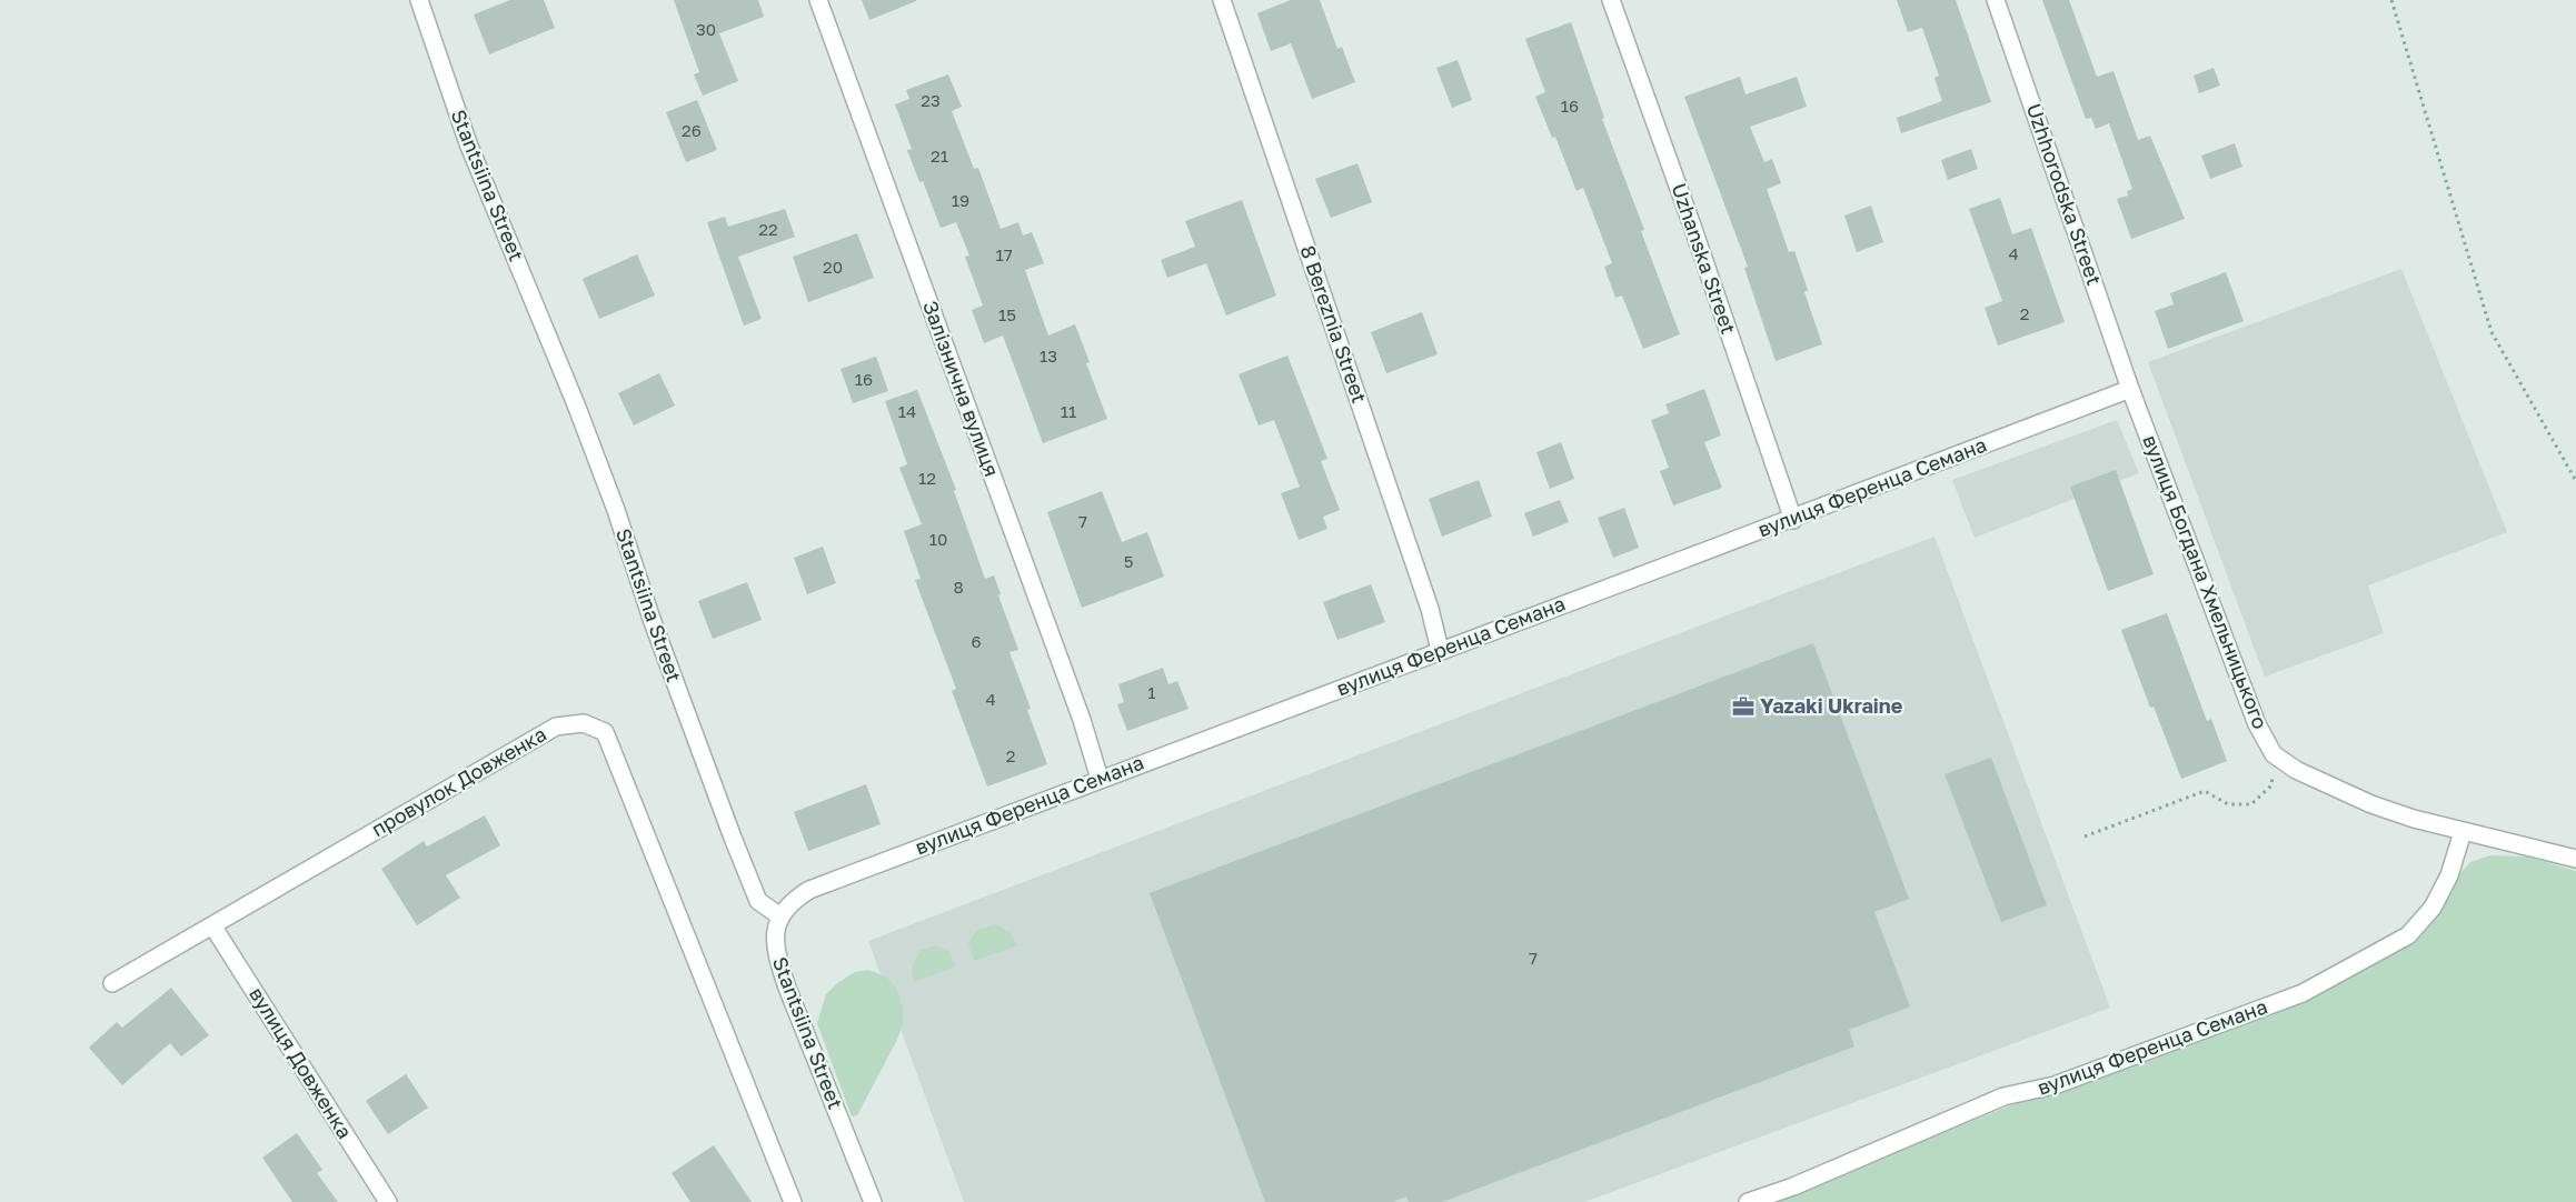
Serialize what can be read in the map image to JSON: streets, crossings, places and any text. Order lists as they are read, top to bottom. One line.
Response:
{"streets":{"street":["Stantsiina Street","Uzhhorodska Street","Uzhanska Street","8 Bereznia Street","Залізнична вулиця","вулиця Ференца Семана","вулиця Богдана Хмельницького","провулок Довженка","вулиця Довженка"]},"crossings":[["Stantsiina Street","вулиця Ференца Семана"],["Uzhhorodska Street","вулиця Ференца Семана"],["Uzhhorodska Street","вулиця Богдана Хмельницького"],["Uzhanska Street","вулиця Ференца Семана"],["8 Bereznia Street","вулиця Ференца Семана"],["Залізнична вулиця","вулиця Ференца Семана"],["вулиця Ференца Семана","вулиця Богдана Хмельницького"],["провулок Довженка","вулиця Довженка"]],"places":{"office":["Yazaki Ukraine"]},"house_numbers":["30","23","16","26","21","19","22","4","17","20","2","15","13","16","14","11","12","7","10","5","8","6","1","4","2","7"]}
